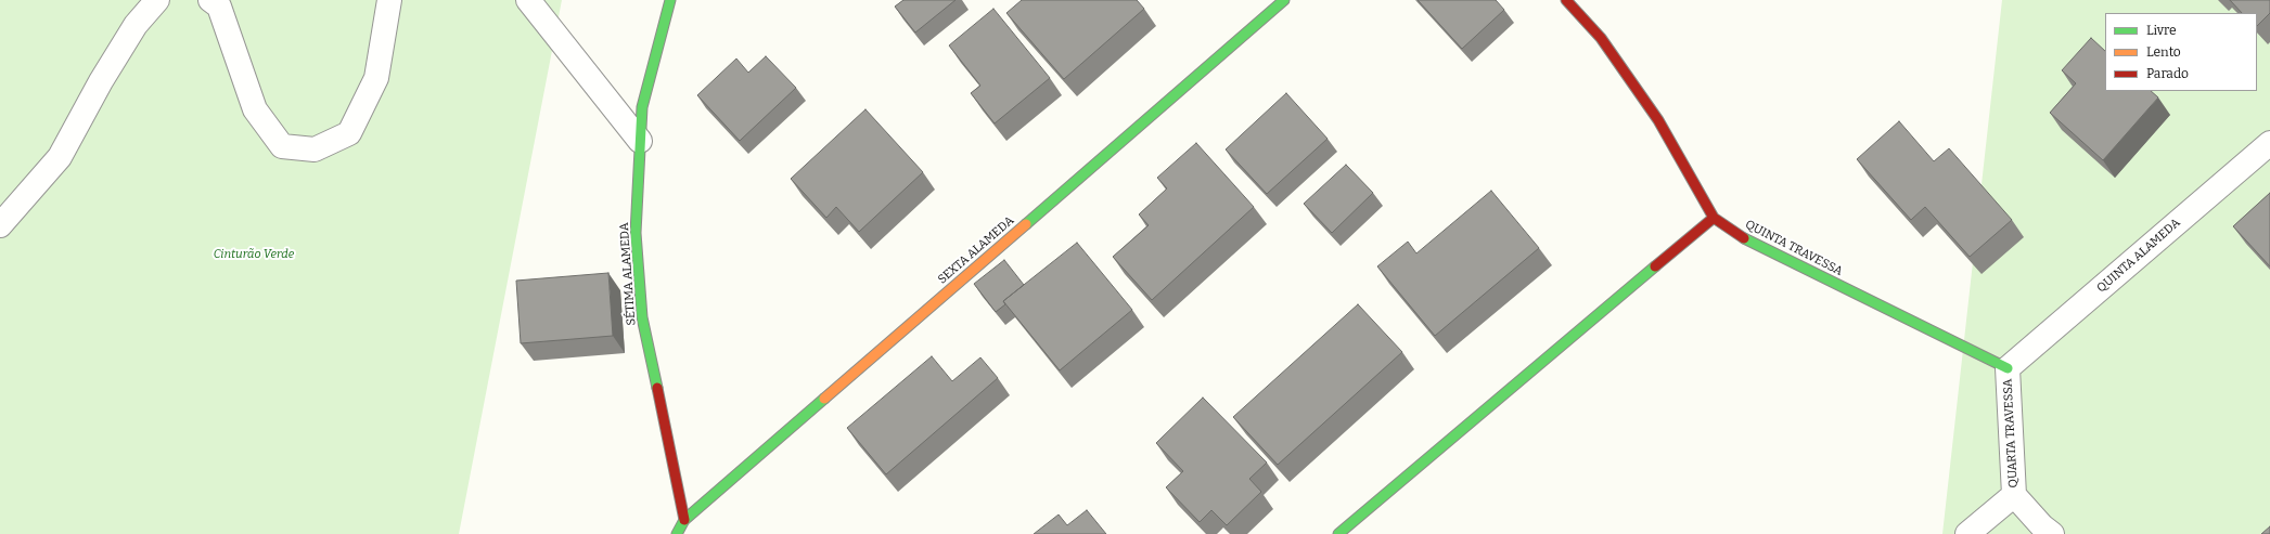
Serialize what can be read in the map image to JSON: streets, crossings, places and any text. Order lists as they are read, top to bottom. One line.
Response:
{"streets":{"street":["QUINTA TRAVESSA","SEXTA ALAMEDA","QUINTA ALAMEDA","SÉTIMA ALAMEDA","QUARTA TRAVESSA"]},"crossings":[["QUINTA TRAVESSA","QUINTA ALAMEDA"],["QUINTA TRAVESSA","QUARTA TRAVESSA"],["SEXTA ALAMEDA","SÉTIMA ALAMEDA"],["QUINTA ALAMEDA","QUARTA TRAVESSA"]],"parks":["Cinturão Verde"],"legend":["Livre","Lento","Parado"]}
